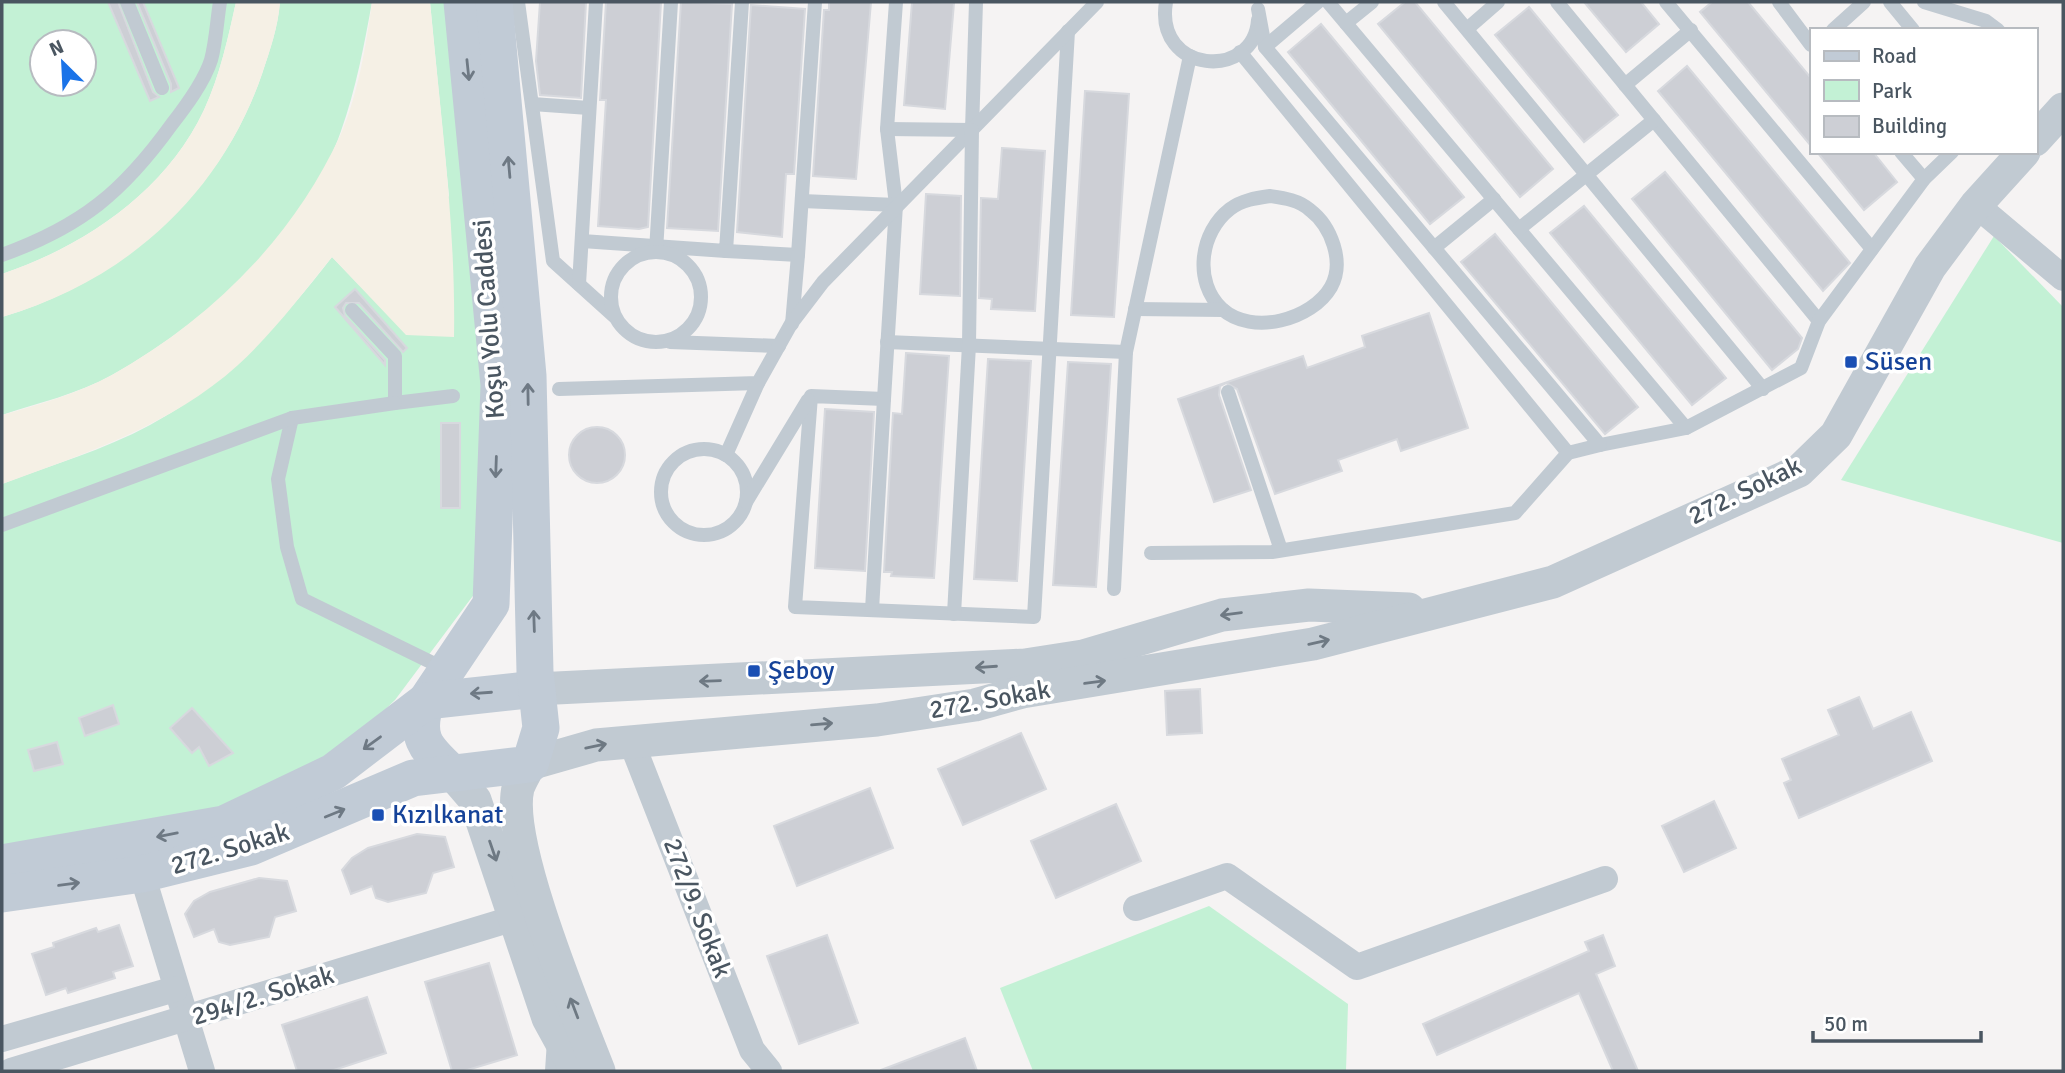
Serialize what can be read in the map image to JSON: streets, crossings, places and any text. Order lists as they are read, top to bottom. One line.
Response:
{"streets":{"main road":["Koşu Yolu Caddesi","272. Sokak"],"street":["272/9. Sokak","294/2. Sokak"]},"crossings":[["Koşu Yolu Caddesi","272. Sokak"],["272. Sokak","272/9. Sokak"]],"places":{"transit":["Süsen","Şeboy","Kızılkanat"]},"legend":["Road","Park","Building"],"scale_bar":"50 m","north":"top left"}
